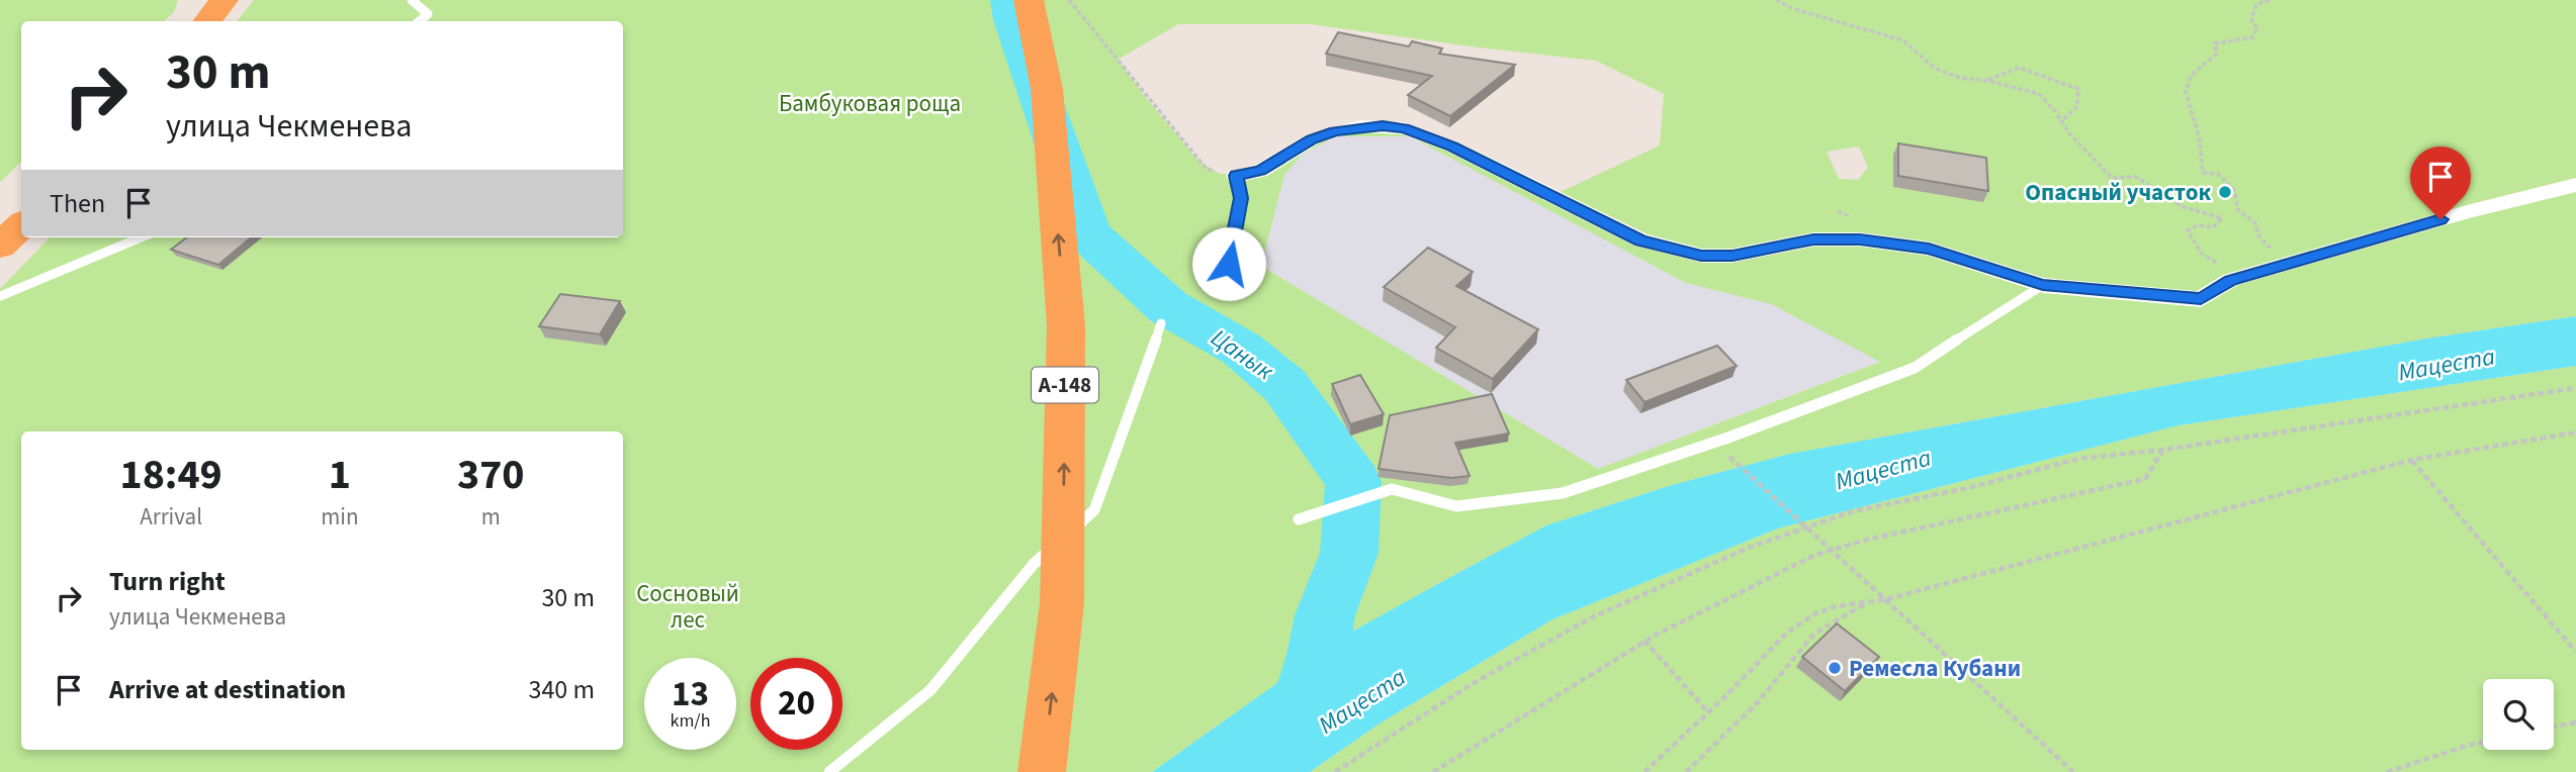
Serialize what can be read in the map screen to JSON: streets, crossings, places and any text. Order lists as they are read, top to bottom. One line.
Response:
{"streets":{"highway":["А-148"]},"water":["Цанык","Мацеста"],"parks":["Бамбуковая роща","Сосновый лес"],"places":["Опасный участок","Ремесла Кубани"],"page":{"turn":["30 m","улица Чекменева"],"then":"Then","eta":["18:49","Arrival","1","min","370","m"],"list":[{"name":"Turn right","note":"улица Чекменева","value":"30 m"},{"name":"Arrive at destination","value":"340 m"}],"speed":"13 km/h","limit":"20"}}
